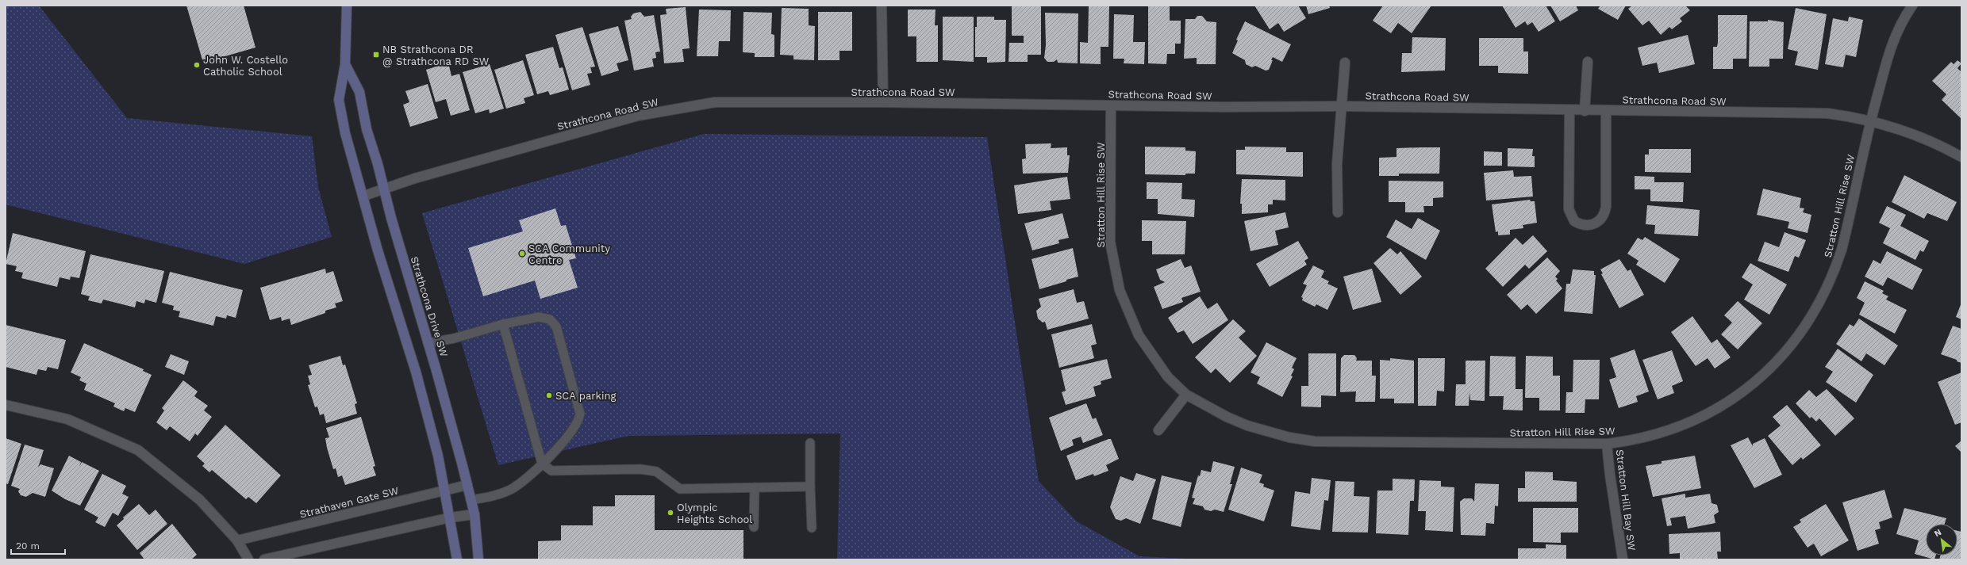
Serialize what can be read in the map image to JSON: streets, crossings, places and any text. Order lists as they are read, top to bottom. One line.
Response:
{"streets":{"street":["Strathcona Road SW","Stratton Hill Rise SW","Strathcona Drive SW","Stratton Hill Bay SW","Strathaven Gate SW"]},"crossings":[["Strathcona Road SW","Stratton Hill Rise SW"],["Strathcona Road SW","Strathcona Drive SW"],["Stratton Hill Rise SW","Stratton Hill Bay SW"],["Strathcona Drive SW","Strathaven Gate SW"]],"places":{"transit":["NB Strathcona DR @ Strathcona RD SW"],"other":["John W. Costello Catholic School","SCA Community Centre","SCA parking","Olympic Heights School"]},"scale_bar":"20 m","north":"top left"}
